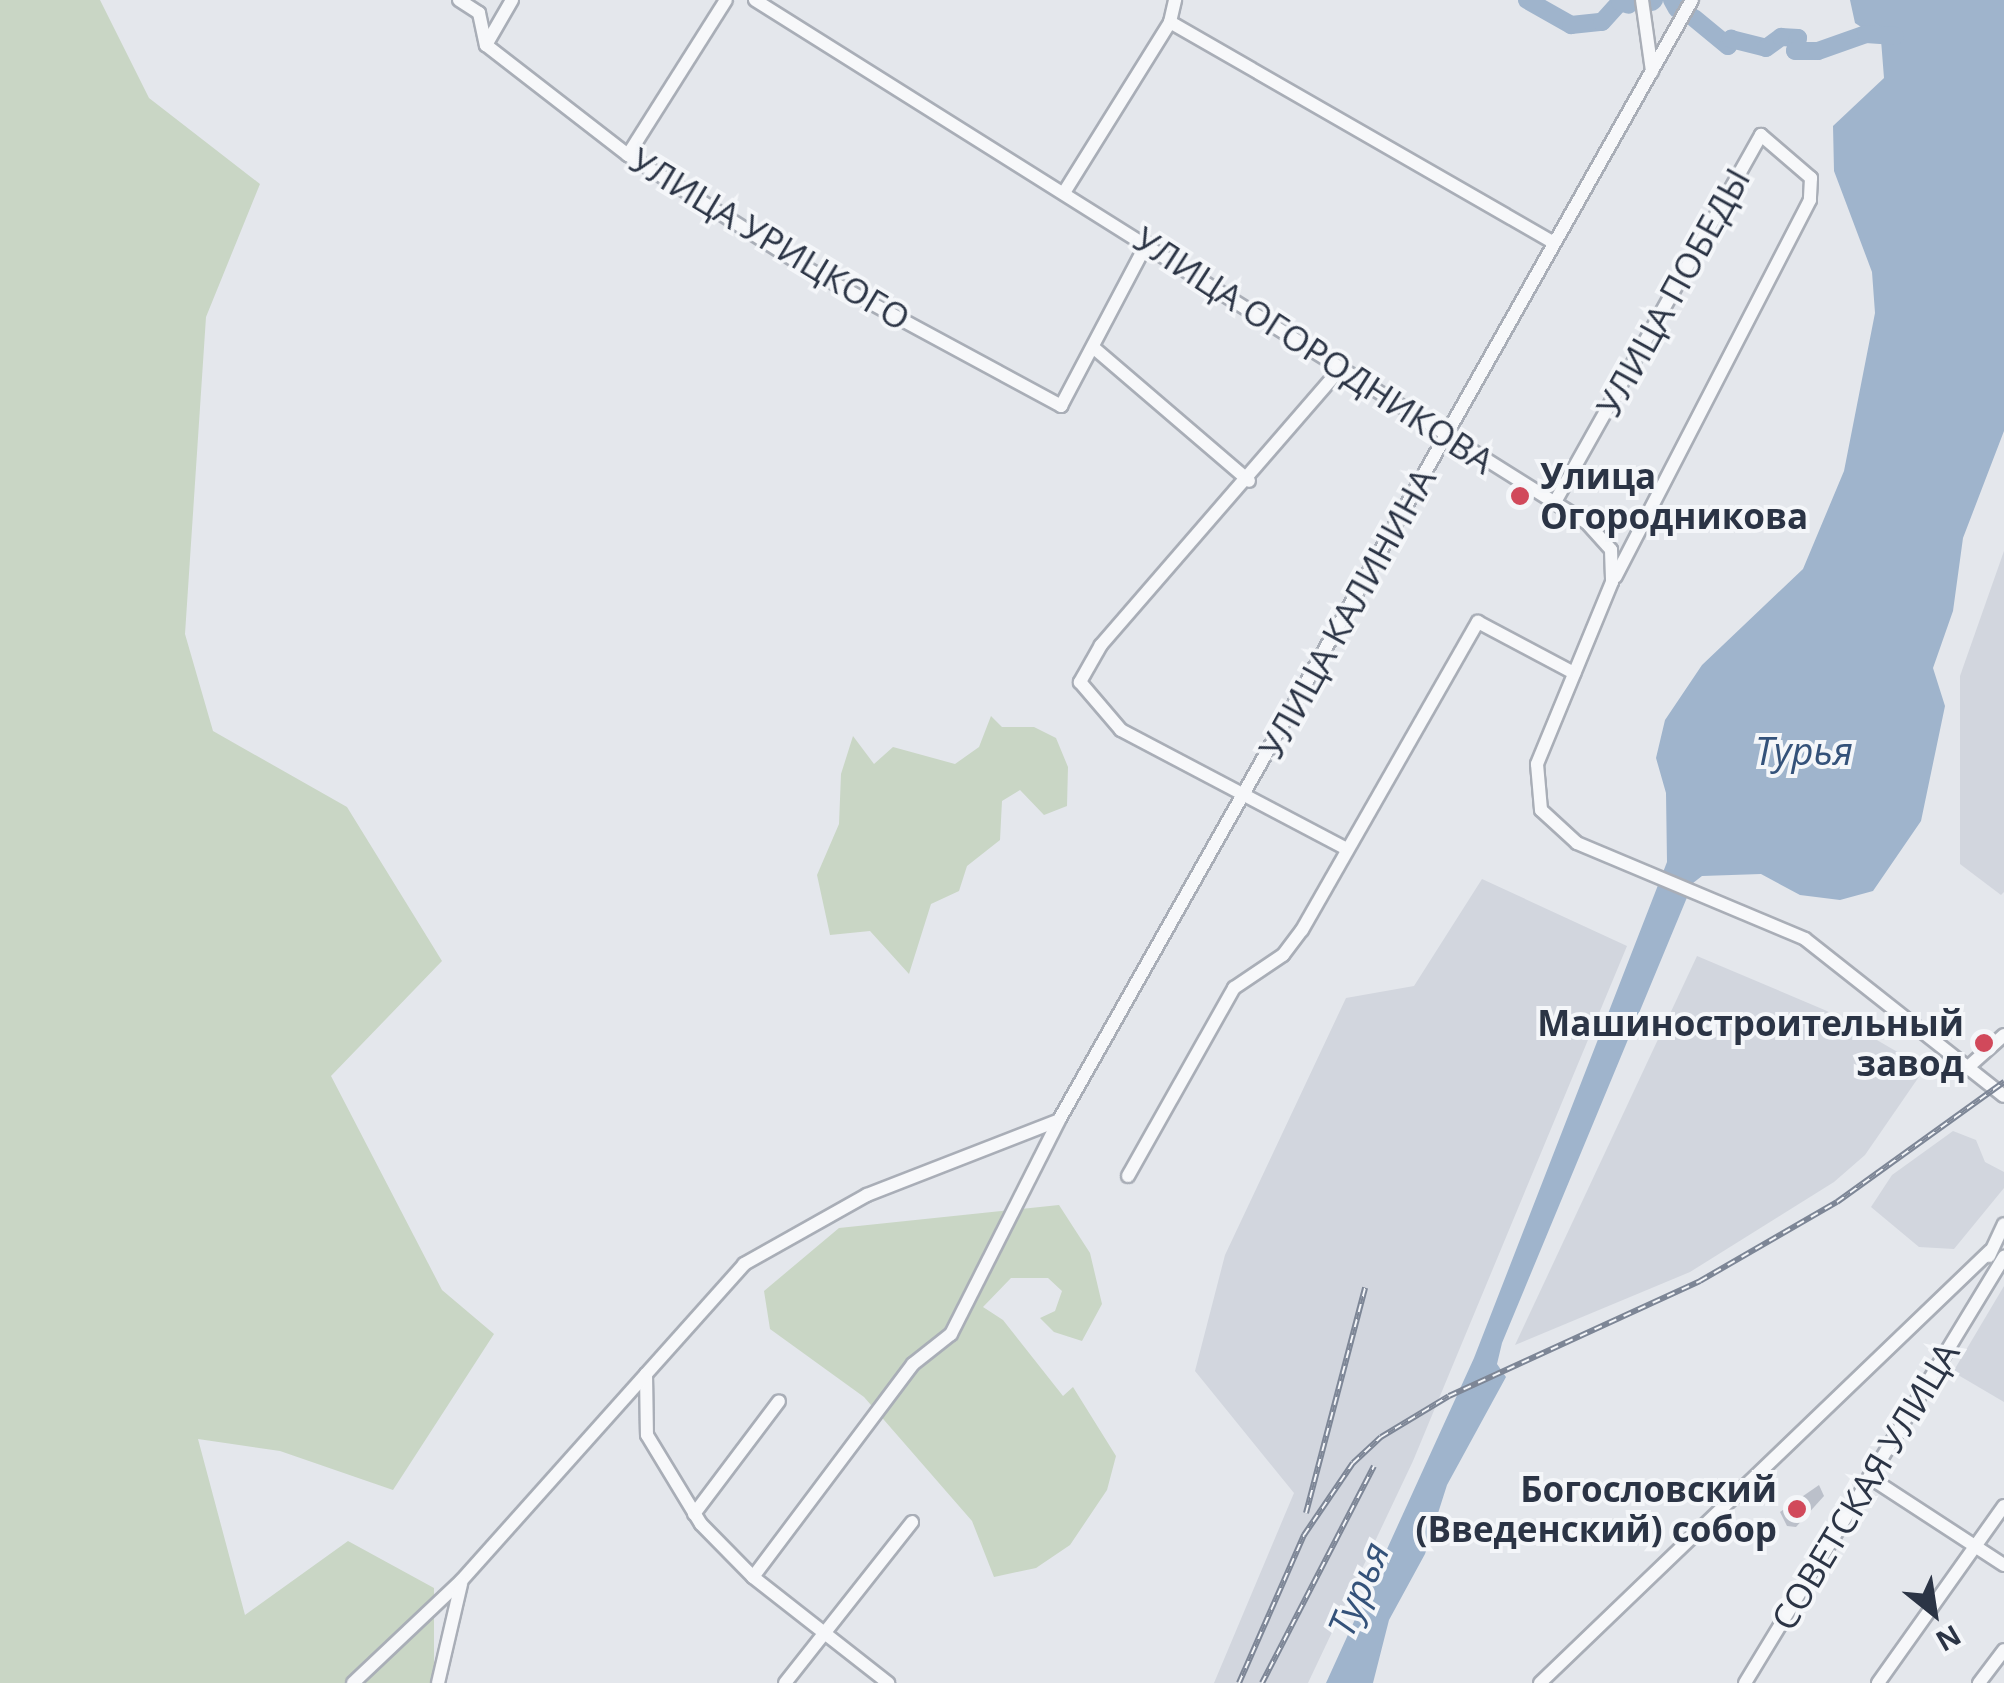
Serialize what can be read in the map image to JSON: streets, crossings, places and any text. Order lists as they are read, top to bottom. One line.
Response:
{"streets":{"street":["УЛИЦА УРИЦКОГО","УЛИЦА ПОБЕДЫ","УЛИЦА ОГОРОДНИКОВА","УЛИЦА КАЛИНИНА","СОВЕТСКАЯ УЛИЦА"]},"crossings":[["УЛИЦА УРИЦКОГО","УЛИЦА ОГОРОДНИКОВА"],["УЛИЦА ПОБЕДЫ","УЛИЦА ОГОРОДНИКОВА"],["УЛИЦА ОГОРОДНИКОВА","УЛИЦА КАЛИНИНА"]],"water":["Турья"],"places":["Улица Огородникова","Машиностроительный завод","Богословский (Введенский) собор"],"north":"bottom right"}
